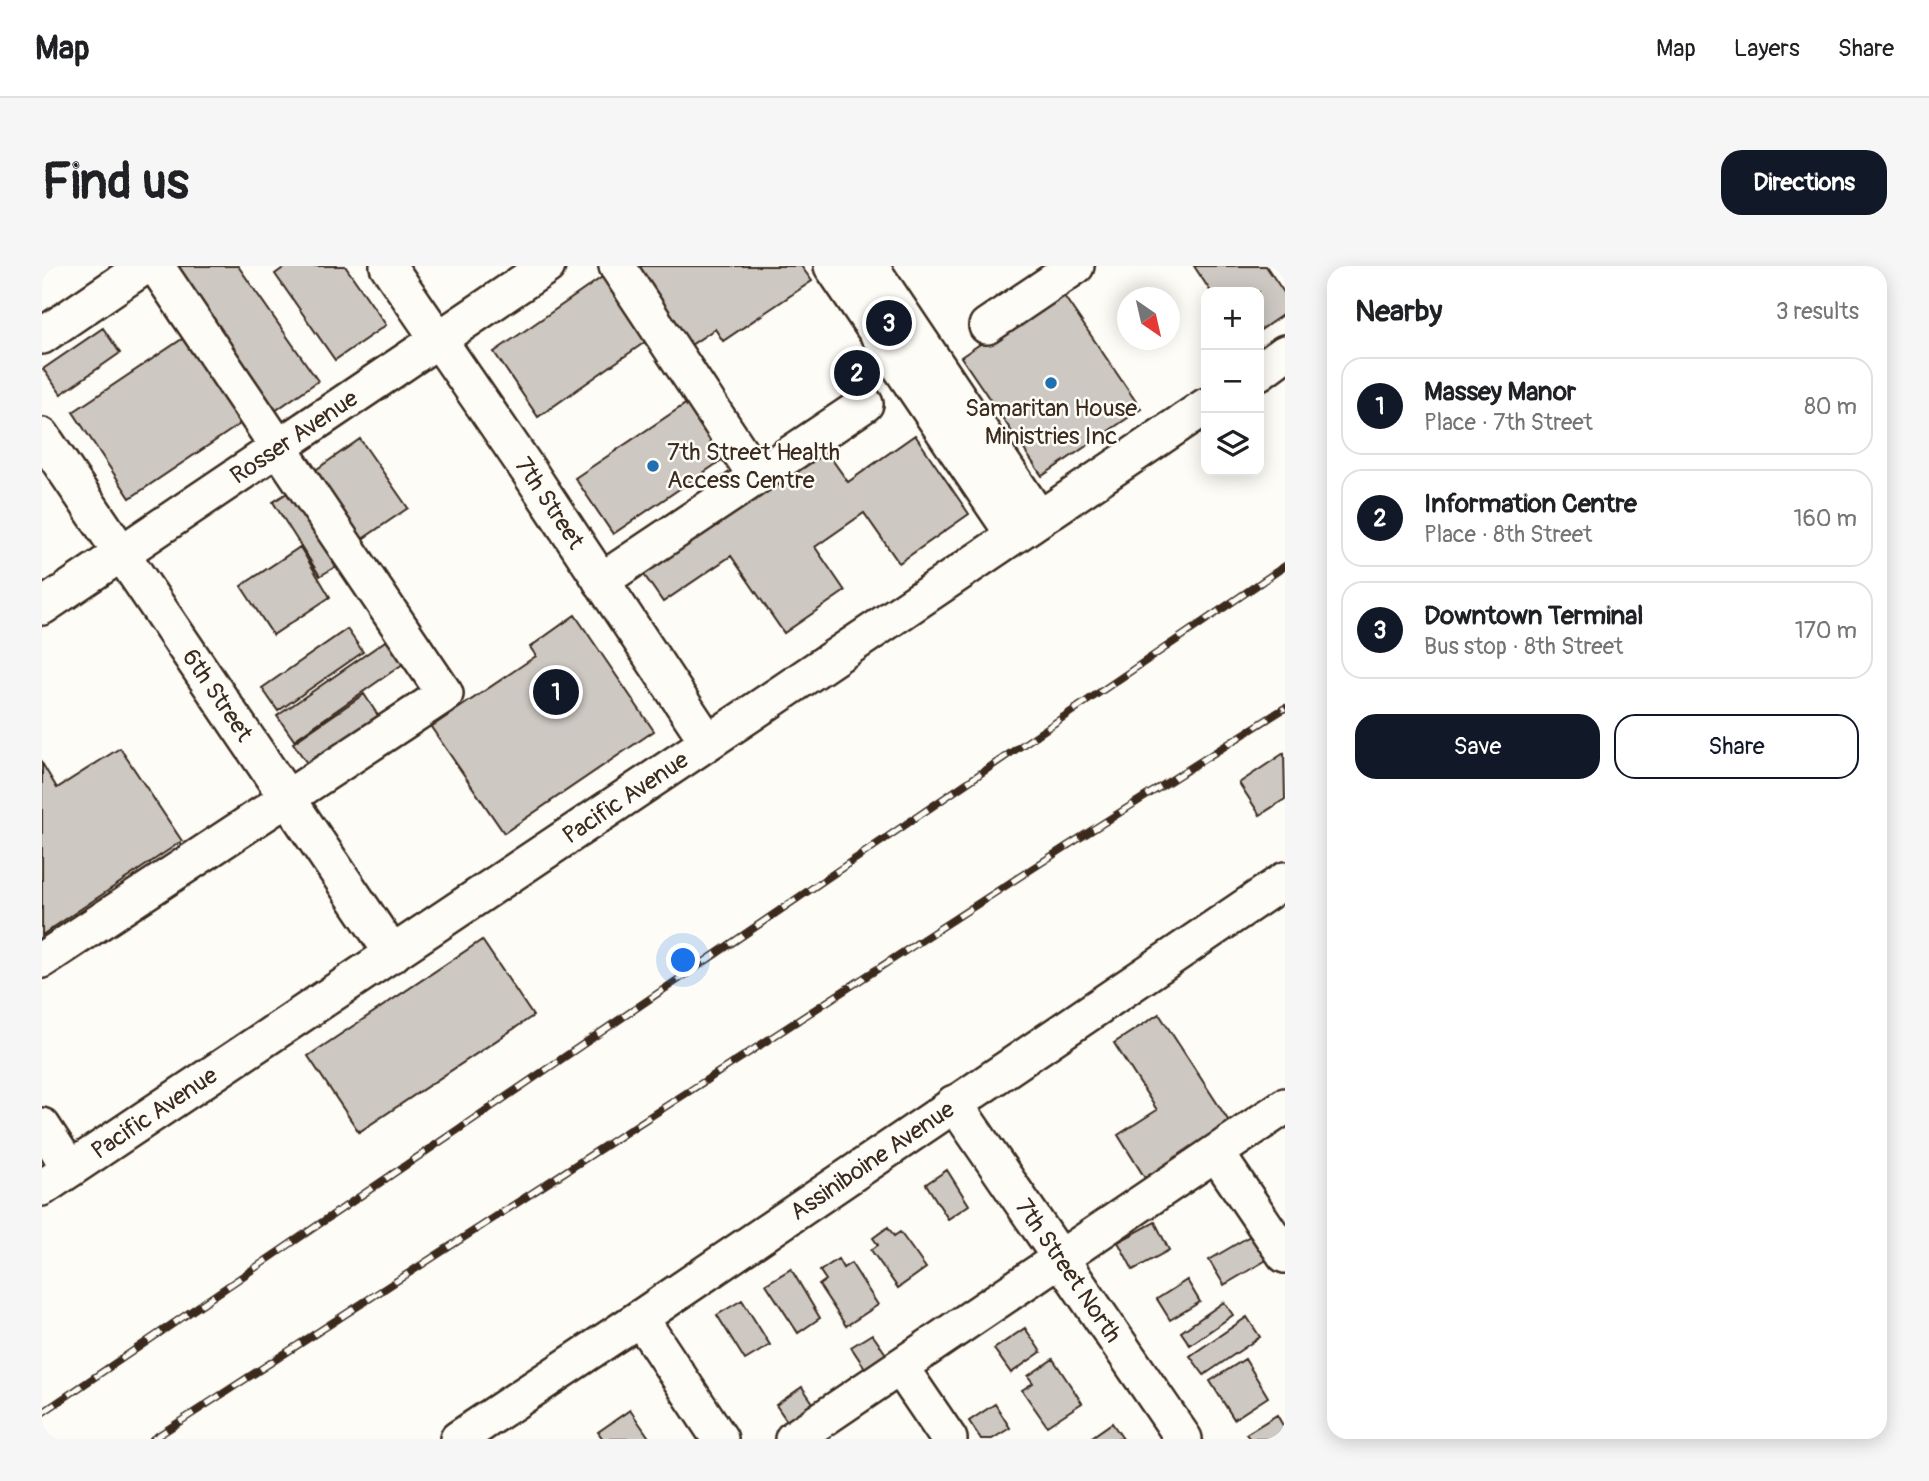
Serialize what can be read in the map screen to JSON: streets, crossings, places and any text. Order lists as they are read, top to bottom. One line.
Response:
{"streets":{"street":["Rosser Avenue","7th Street","6th Street","Pacific Avenue","Assiniboine Avenue","7th Street North"]},"crossings":[["Rosser Avenue","7th Street"],["Rosser Avenue","6th Street"],["7th Street","Pacific Avenue"],["6th Street","Pacific Avenue"],["Assiniboine Avenue","7th Street North"]],"places":["Samaritan House Ministries Inc","7th Street Health Access Centre"],"north":"bottom right","page":{"header":"Map","nav":["Map","Layers","Share"],"buttons":["Directions",["Save","Share"]],"title":"Find us","heading":["Nearby","3 results"],"map_buttons":["+","−"],"pins":["3","2","1"],"list":[{"mark":"1","name":"Massey Manor","note":"Place · 7th Street","value":"80 m"},{"mark":"2","name":"Information Centre","note":"Place · 8th Street","value":"160 m"},{"mark":"3","name":"Downtown Terminal","note":"Bus stop · 8th Street","value":"170 m"}]}}
